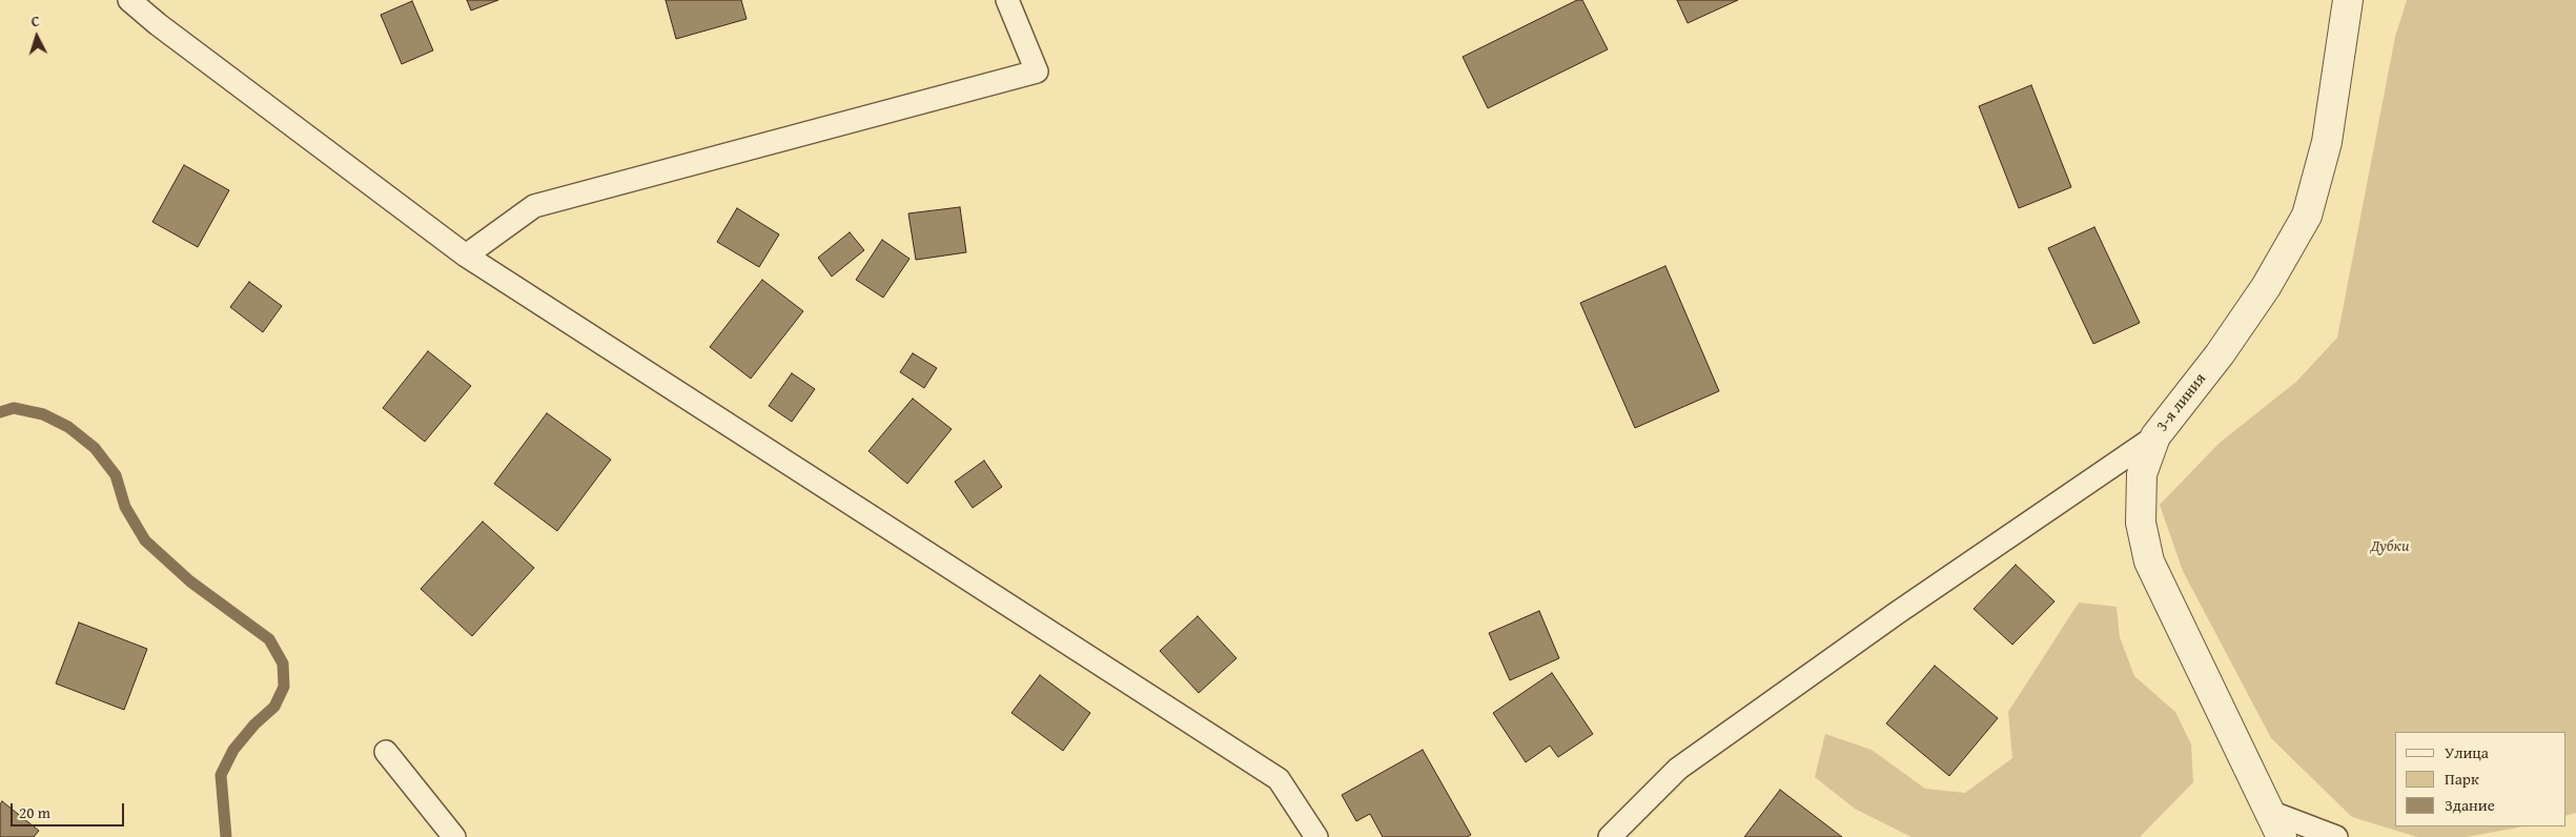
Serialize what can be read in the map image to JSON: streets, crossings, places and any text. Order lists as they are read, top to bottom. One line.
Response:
{"streets":{"street":["3-я линия"]},"parks":["Дубки"],"legend":["Улица","Парк","Здание"],"scale_bar":"20 m","north":"top"}
